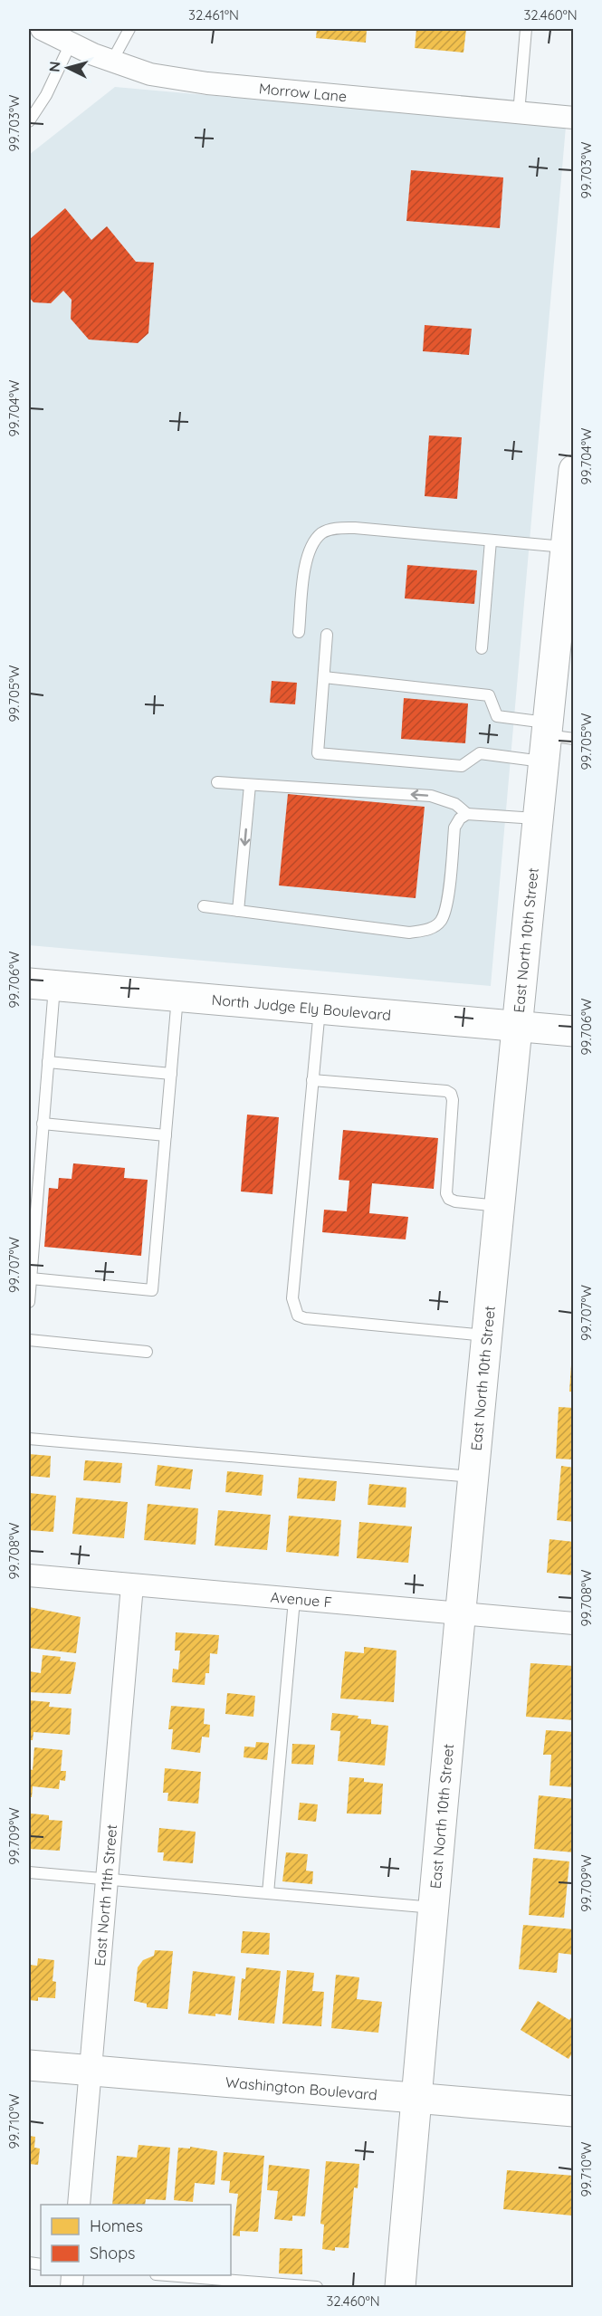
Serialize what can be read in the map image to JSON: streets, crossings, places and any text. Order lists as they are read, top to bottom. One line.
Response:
{"streets":{"main road":["East North 10th Street","North Judge Ely Boulevard","Washington Boulevard"],"street":["Morrow Lane","Avenue F","East North 11th Street"]},"crossings":[["East North 10th Street","North Judge Ely Boulevard"],["East North 10th Street","Avenue F"],["East North 10th Street","Washington Boulevard"],["Avenue F","East North 11th Street"],["East North 11th Street","Washington Boulevard"]],"legend":["Homes","Shops"],"north":"left","coordinates":["32.461°N","32.460°N","99.703°W","99.704°W","99.705°W","99.706°W","99.707°W","99.708°W","99.709°W","99.710°W"]}
